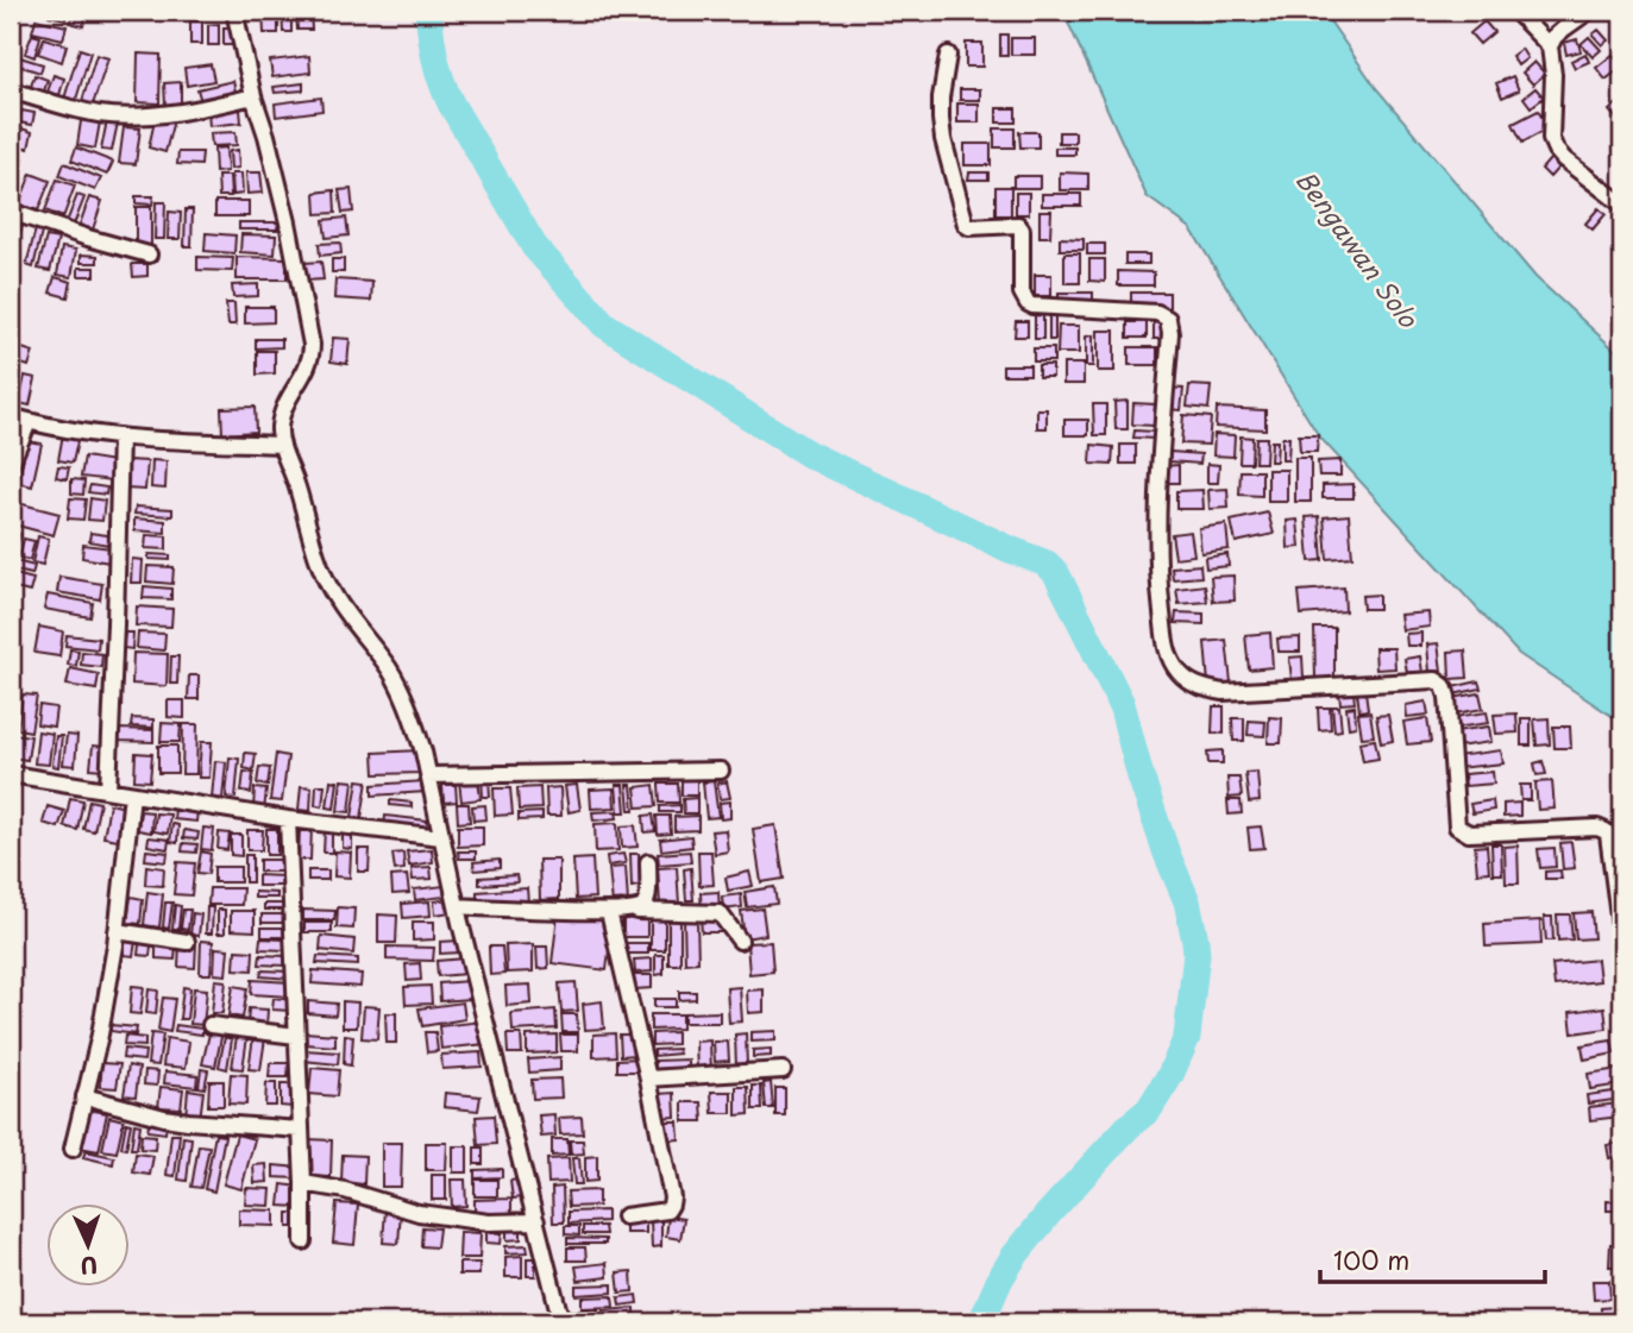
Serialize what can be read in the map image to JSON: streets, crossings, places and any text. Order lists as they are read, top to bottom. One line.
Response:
{"water":["Bengawan Solo"],"scale_bar":"100 m","north":"bottom"}
